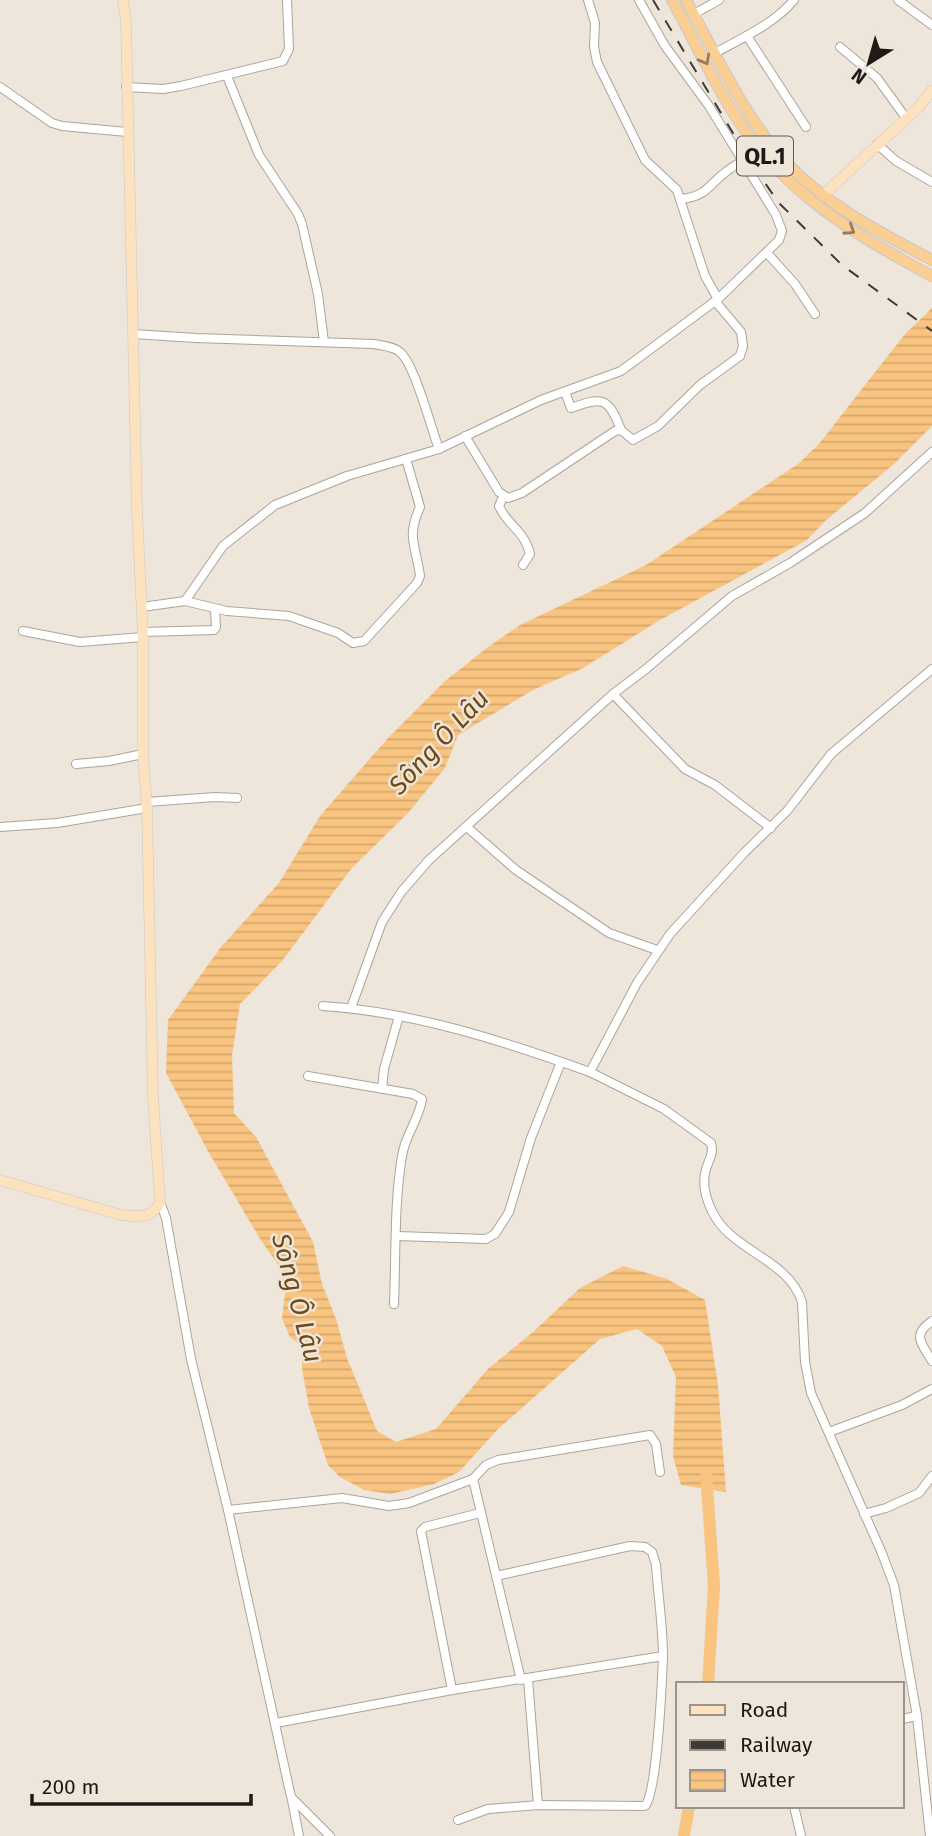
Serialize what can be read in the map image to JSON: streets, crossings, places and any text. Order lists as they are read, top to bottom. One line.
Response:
{"streets":{"highway":["QL.1"]},"water":["Sông Ô Lâu"],"legend":["Road","Railway","Water"],"scale_bar":"200 m","north":"bottom left"}
